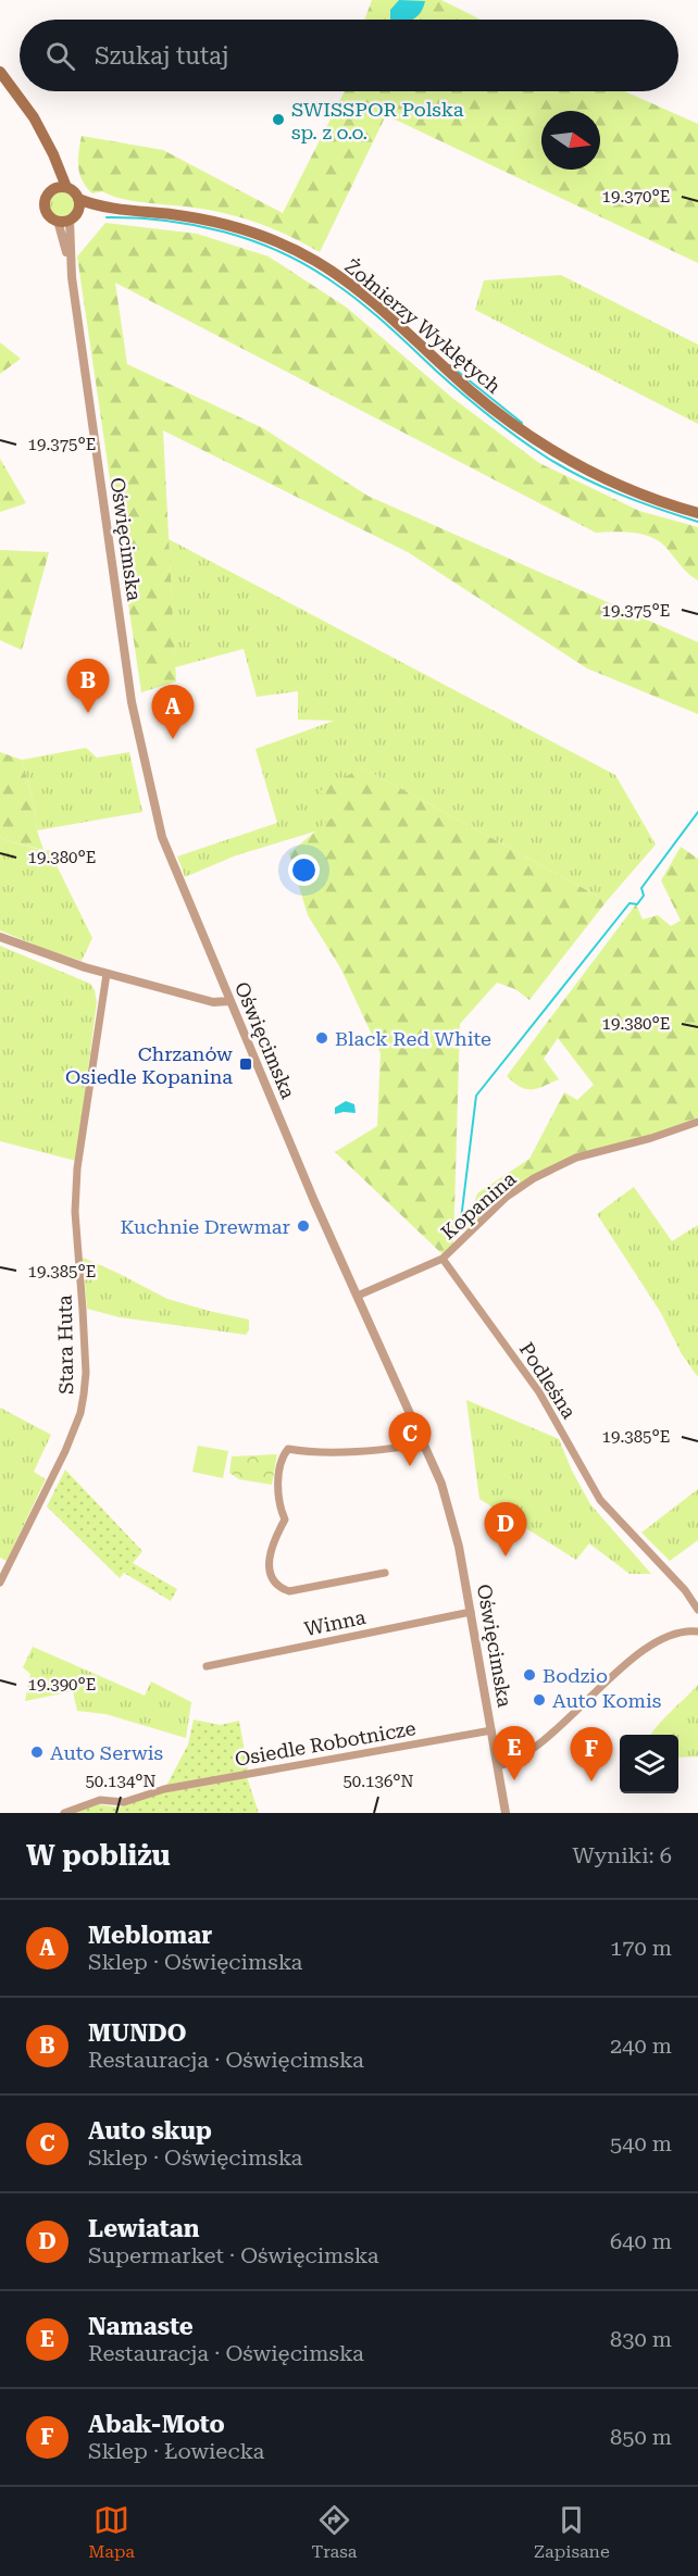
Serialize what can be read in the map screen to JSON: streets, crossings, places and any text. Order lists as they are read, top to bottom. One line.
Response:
{"streets":{"main road":["Żołnierzy Wyklętych"],"street":["Oświęcimska","Kopanina","Stara Huta","Podleśna","Winna","Osiedle Robotnicze"]},"crossings":[["Żołnierzy Wyklętych","Oświęcimska"],["Oświęcimska","Kopanina"],["Oświęcimska","Winna"],["Oświęcimska","Osiedle Robotnicze"],["Kopanina","Podleśna"]],"places":{"other":["SWISSPOR Polska sp. z o.o.","Black Red White","Kuchnie Drewmar","Bodzio","Auto Komis","Auto Serwis"],"transit":["Chrzanów Osiedle Kopanina"]},"north":"right","page":{"search":"Szukaj tutaj","pins":["B","A","C","D","E","F"],"heading":["W pobliżu","Wyniki: 6"],"list":[{"mark":"A","name":"Meblomar","note":"Sklep · Oświęcimska","value":"170 m"},{"mark":"B","name":"MUNDO","note":"Restauracja · Oświęcimska","value":"240 m"},{"mark":"C","name":"Auto skup","note":"Sklep · Oświęcimska","value":"540 m"},{"mark":"D","name":"Lewiatan","note":"Supermarket · Oświęcimska","value":"640 m"},{"mark":"E","name":"Namaste","note":"Restauracja · Oświęcimska","value":"830 m"},{"mark":"F","name":"Abak-Moto","note":"Sklep · Łowiecka","value":"850 m"}],"nav":["Mapa","Trasa","Zapisane"]},"coordinates":["19.370°E","19.375°E","19.380°E","19.385°E","19.390°E","50.134°N","50.136°N"]}
